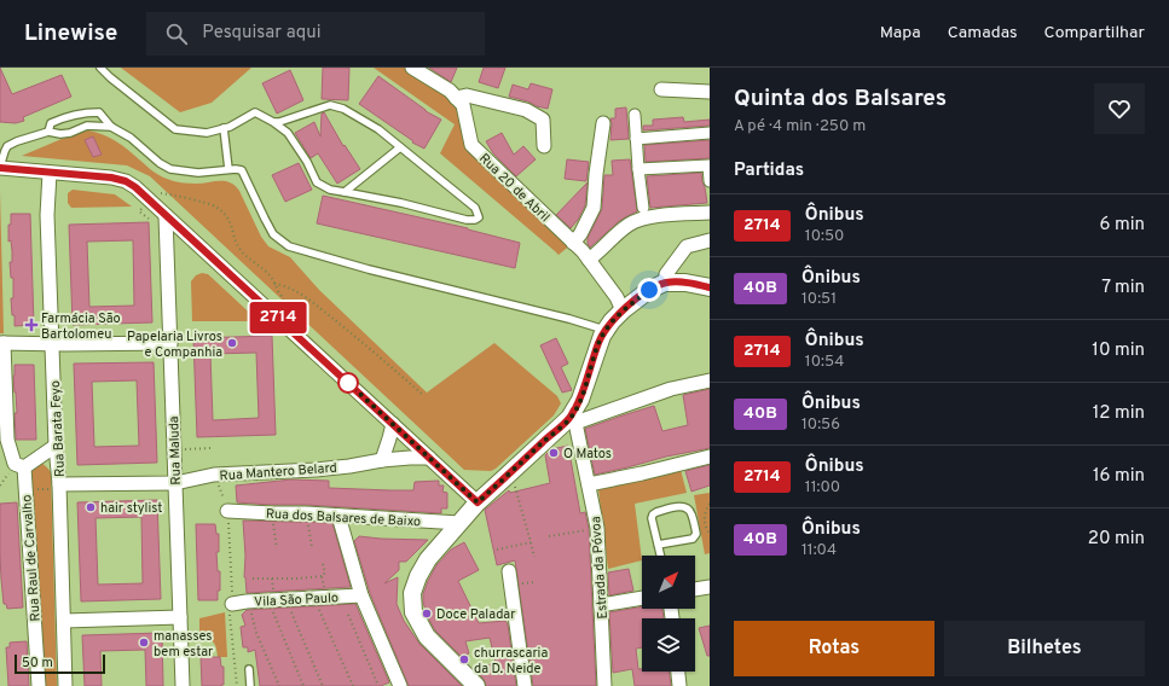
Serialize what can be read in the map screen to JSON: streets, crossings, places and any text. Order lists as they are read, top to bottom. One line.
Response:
{"streets":{"street":["Rua 20 de Abril","Rua Barata Feyo","Rua Maluda","Rua Mantero Belard","Rua dos Balsares de Baixo","Rua Raul de Carvalho","Estrada da Póvoa","Vila São Paulo"]},"crossings":[["Rua Barata Feyo","Rua Mantero Belard"],["Rua Maluda","Rua Mantero Belard"]],"places":{"health":["Farmácia São Bartolomeu"],"other":["Papelaria Livros e Companhia","O Matos","hair stylist","Doce Paladar","manasses bem estar","churrascaria da D. Neide"]},"lines":["bus line 2714"],"scale_bar":"50 m","north":"top right","page":{"header":"Linewise","search":"Pesquisar aqui","nav":["Mapa","Camadas","Compartilhar"],"on_map":"2714","heading":[["Quinta dos Balsares","A pé · 4 min · 250 m"],"Partidas"],"list":[{"mark":"2714","name":"Ônibus","note":"10:50","value":"6 min"},{"mark":"40B","name":"Ônibus","note":"10:51","value":"7 min"},{"mark":"2714","name":"Ônibus","note":"10:54","value":"10 min"},{"mark":"40B","name":"Ônibus","note":"10:56","value":"12 min"},{"mark":"2714","name":"Ônibus","note":"11:00","value":"16 min"},{"mark":"40B","name":"Ônibus","note":"11:04","value":"20 min"}],"buttons":["Rotas","Bilhetes"],"scale":"50 m"}}
